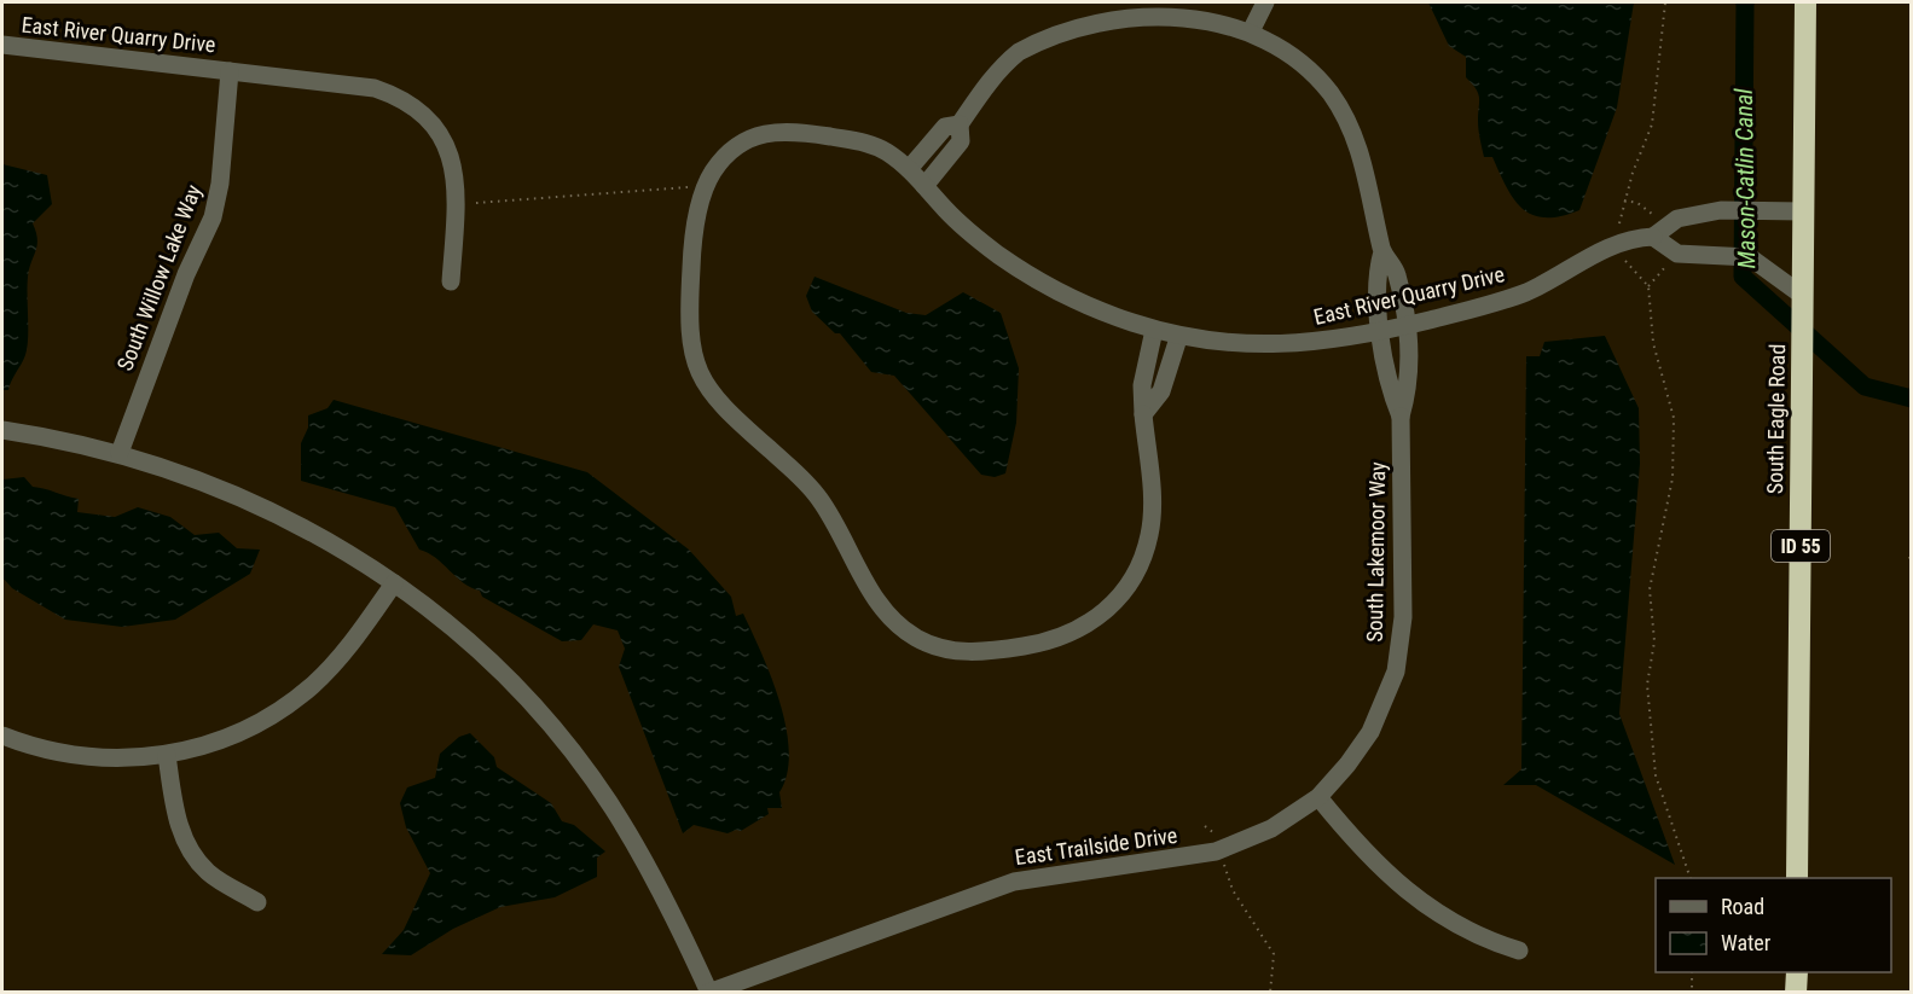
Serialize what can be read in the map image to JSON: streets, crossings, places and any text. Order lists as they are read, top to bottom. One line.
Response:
{"streets":{"highway":["South Eagle Road","ID 55"],"street":["East River Quarry Drive","South Willow Lake Way","South Lakemoor Way","East Trailside Drive"]},"crossings":[["East River Quarry Drive","South Willow Lake Way"],["East River Quarry Drive","South Eagle Road"],["East River Quarry Drive","South Lakemoor Way"],["South Lakemoor Way","East Trailside Drive"]],"water":["Mason-Catlin Canal"],"legend":["Road","Water"]}
